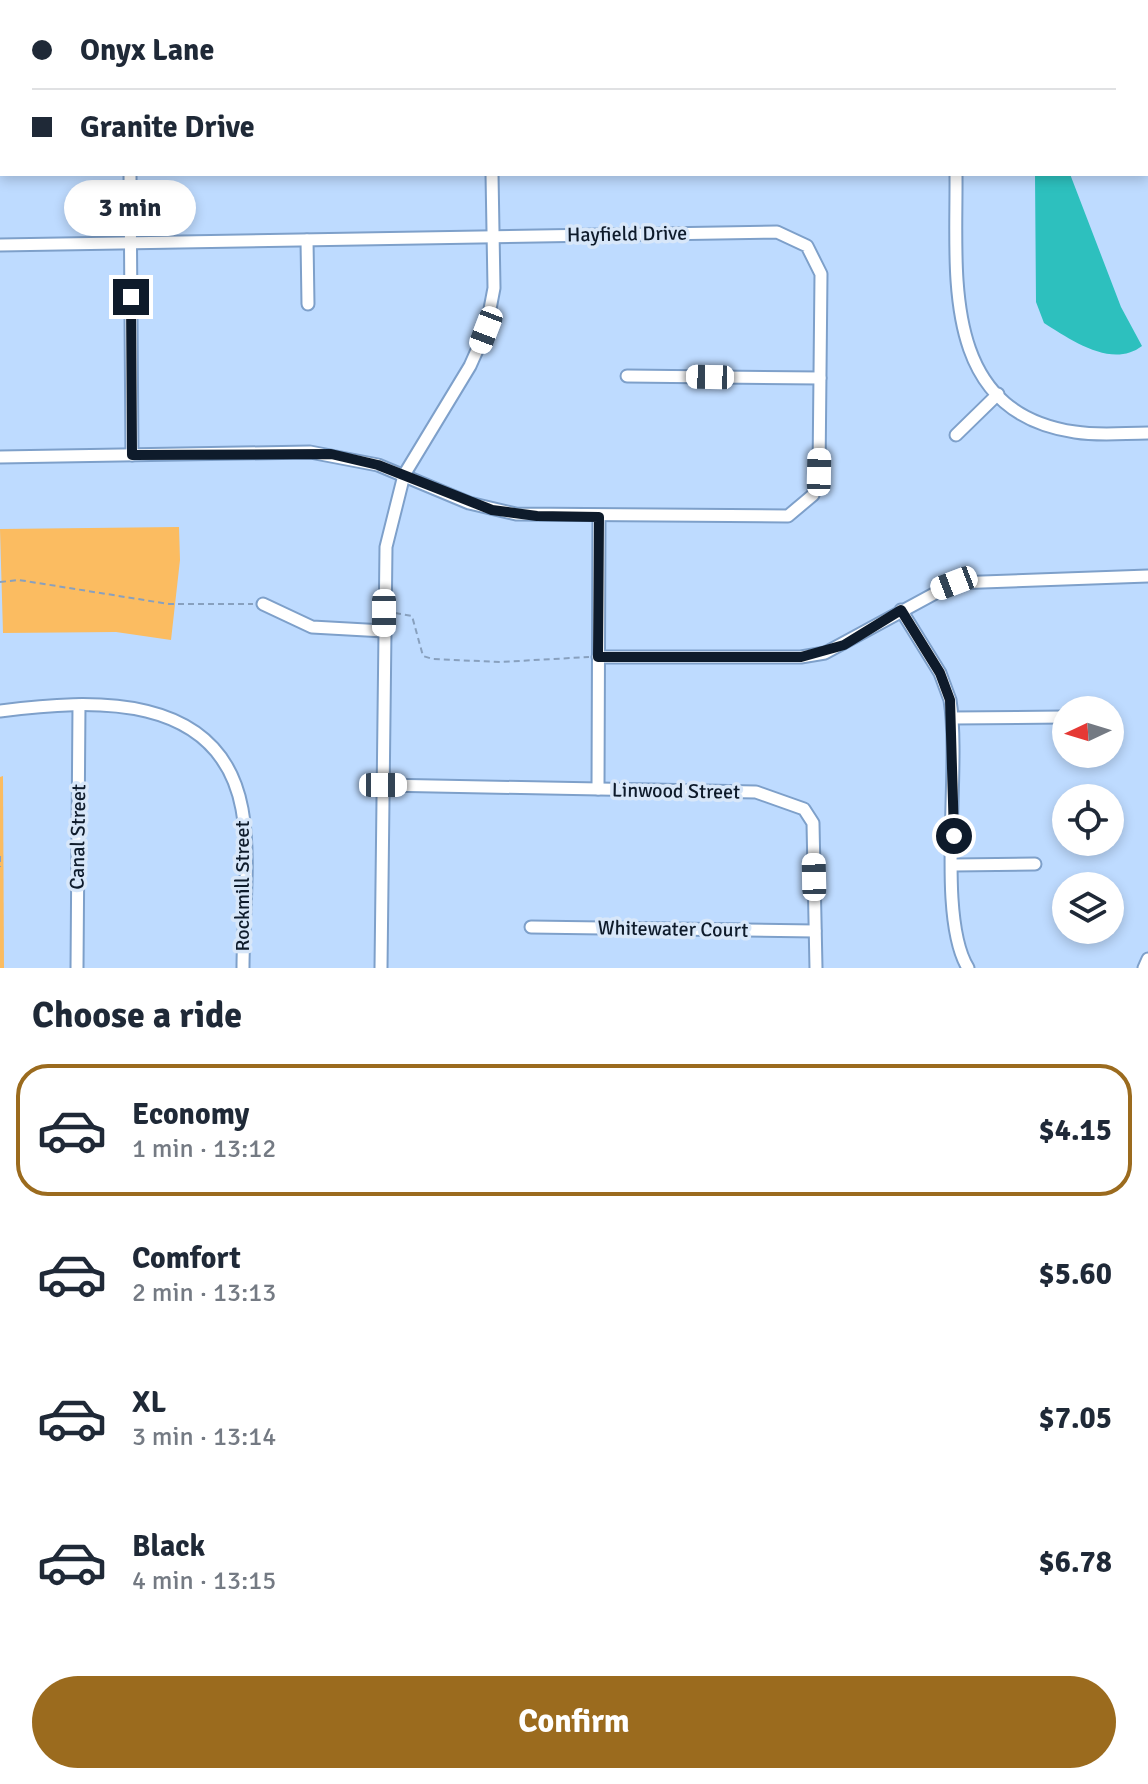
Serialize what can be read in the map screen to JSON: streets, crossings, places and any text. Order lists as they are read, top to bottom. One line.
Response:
{"streets":{"street":["Hayfield Drive","Linwood Street","Canal Street","Rockmill Street","Whitewater Court"]},"crossings":[["Linwood Street","Whitewater Court"],["Canal Street","Rockmill Street"]],"north":"left","page":{"banner":["Onyx Lane","Granite Drive"],"bubble":"3 min","heading":"Choose a ride","list":[{"name":"Economy","note":"1 min · 13:12","value":"$4.15"},{"name":"Comfort","note":"2 min · 13:13","value":"$5.60"},{"name":"XL","note":"3 min · 13:14","value":"$7.05"},{"name":"Black","note":"4 min · 13:15","value":"$6.78"}],"buttons":"Confirm"}}
